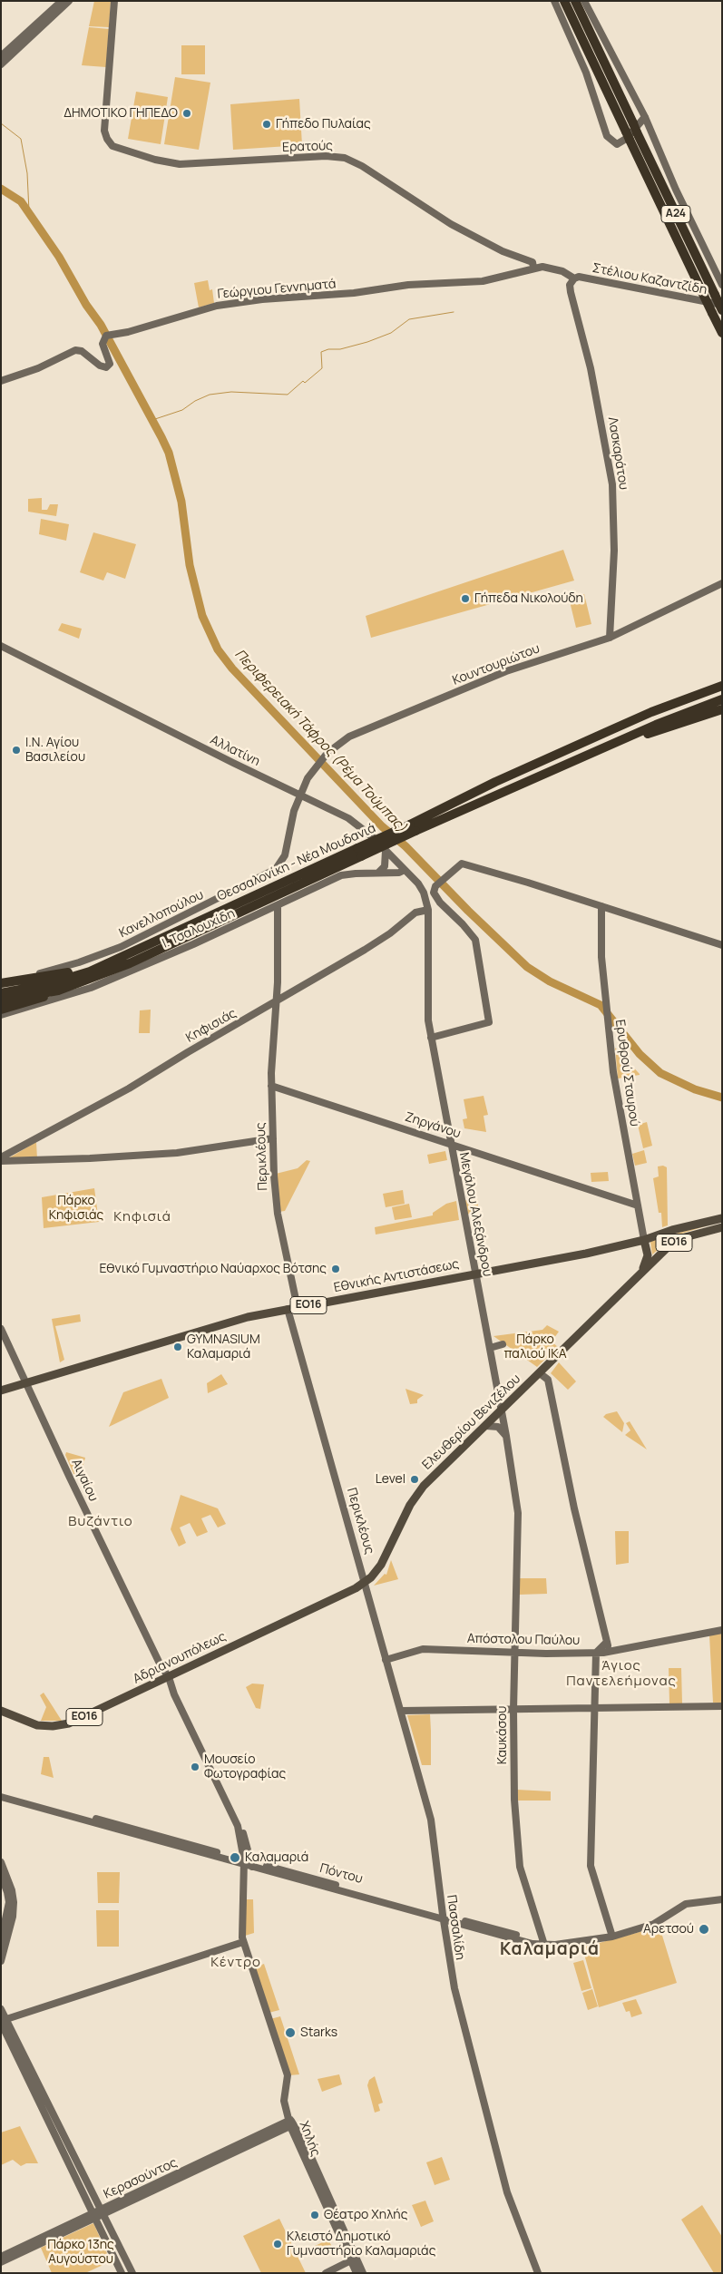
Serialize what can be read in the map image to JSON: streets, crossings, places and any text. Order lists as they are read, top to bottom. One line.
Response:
{"streets":{"highway":["Α24","Θεσσαλονίκη - Νέα Μουδανιά"],"main road":["Ερατούς","Στέλιου Καζαντζίδη","Γεώργιου Γεννηματά","Λασκαράτου","Κουντουριώτου","Αλλατίνη","Κανελλοπούλου","Ι. Τσαλουχίδη","Κηφισιάς","Ερυθρού Σταυρού","Ζηργάνου","Περικλέους","Μεγάλου Αλεξάνδρου","ΕΟ16","Εθνικής Αντιστάσεως","Ελευθερίου Βενιζέλου","Αιγαίου","Απόστολου Παύλου","Αδριανουπόλεως","Καυκάσου","Πόντου","Πασσαλίδη","Χηλής","Κερασούντος"]},"crossings":[["Ερατούς","Γεώργιου Γεννηματά"],["Στέλιου Καζαντζίδη","Γεώργιου Γεννηματά"],["Στέλιου Καζαντζίδη","Λασκαράτου"],["Γεώργιου Γεννηματά","Λασκαράτου"],["Λασκαράτου","Κουντουριώτου"],["Κουντουριώτου","Αλλατίνη"],["Κουντουριώτου","Κανελλοπούλου"],["Αλλατίνη","Κανελλοπούλου"],["Αλλατίνη","Ι. Τσαλουχίδη"],["Αλλατίνη","Κηφισιάς"],["Αλλατίνη","Μεγάλου Αλεξάνδρου"],["Ι. Τσαλουχίδη","Περικλέους"],["Κηφισιάς","Περικλέους"],["Κηφισιάς","Μεγάλου Αλεξάνδρου"],["Ερυθρού Σταυρού","Ζηργάνου"],["Ερυθρού Σταυρού","Εθνικής Αντιστάσεως"],["Ζηργάνου","Περικλέους"],["Ζηργάνου","Μεγάλου Αλεξάνδρου"],["Περικλέους","Εθνικής Αντιστάσεως"],["Περικλέους","Ελευθερίου Βενιζέλου"],["Περικλέους","Αδριανουπόλεως"],["Περικλέους","Πασσαλίδη"],["Μεγάλου Αλεξάνδρου","Εθνικής Αντιστάσεως"],["Μεγάλου Αλεξάνδρου","Ελευθερίου Βενιζέλου"],["Μεγάλου Αλεξάνδρου","Καυκάσου"],["ΕΟ16","Εθνικής Αντιστάσεως"],["ΕΟ16","Ελευθερίου Βενιζέλου"],["ΕΟ16","Αιγαίου"],["Εθνικής Αντιστάσεως","Αιγαίου"],["Ελευθερίου Βενιζέλου","Αδριανουπόλεως"],["Ελευθερίου Βενιζέλου","Πασσαλίδη"],["Αιγαίου","Αδριανουπόλεως"],["Αιγαίου","Πόντου"],["Αιγαίου","Χηλής"],["Αιγαίου","Κερασούντος"],["Απόστολου Παύλου","Καυκάσου"],["Απόστολου Παύλου","Πασσαλίδη"],["Αδριανουπόλεως","Πασσαλίδη"],["Καυκάσου","Πόντου"],["Πόντου","Πασσαλίδη"],["Χηλής","Κερασούντος"]],"districts":["Κηφισιά","Βυζάντιο","Άγιος Παντελεήμονας","Καλαμαριά","Κέντρο"],"water":["Περιφερειακή Τάφρος (Ρέμα Τούμπας)"],"parks":["Πάρκο Κηφισιάς","Πάρκο παλιού ΙΚΑ","Πάρκο 13ης Αυγούστου"],"places":["ΔΗΜΟΤΙΚΟ ΓΗΠΕΔΟ","Γήπεδο Πυλαίας","Γήπεδα Νικολούδη","Ι.Ν. Αγίου Βασιλείου","Εθνικό Γυμναστήριο Ναύαρχος Βότσης","GYMNASIUM Καλαμαριά","Level","Μουσείο Φωτογραφίας","Καλαμαριά","Αρετσού","Starks","Θέατρο Χηλής","Κλειστό Δημοτικό Γυμναστήριο Καλαμαριάς"]}
